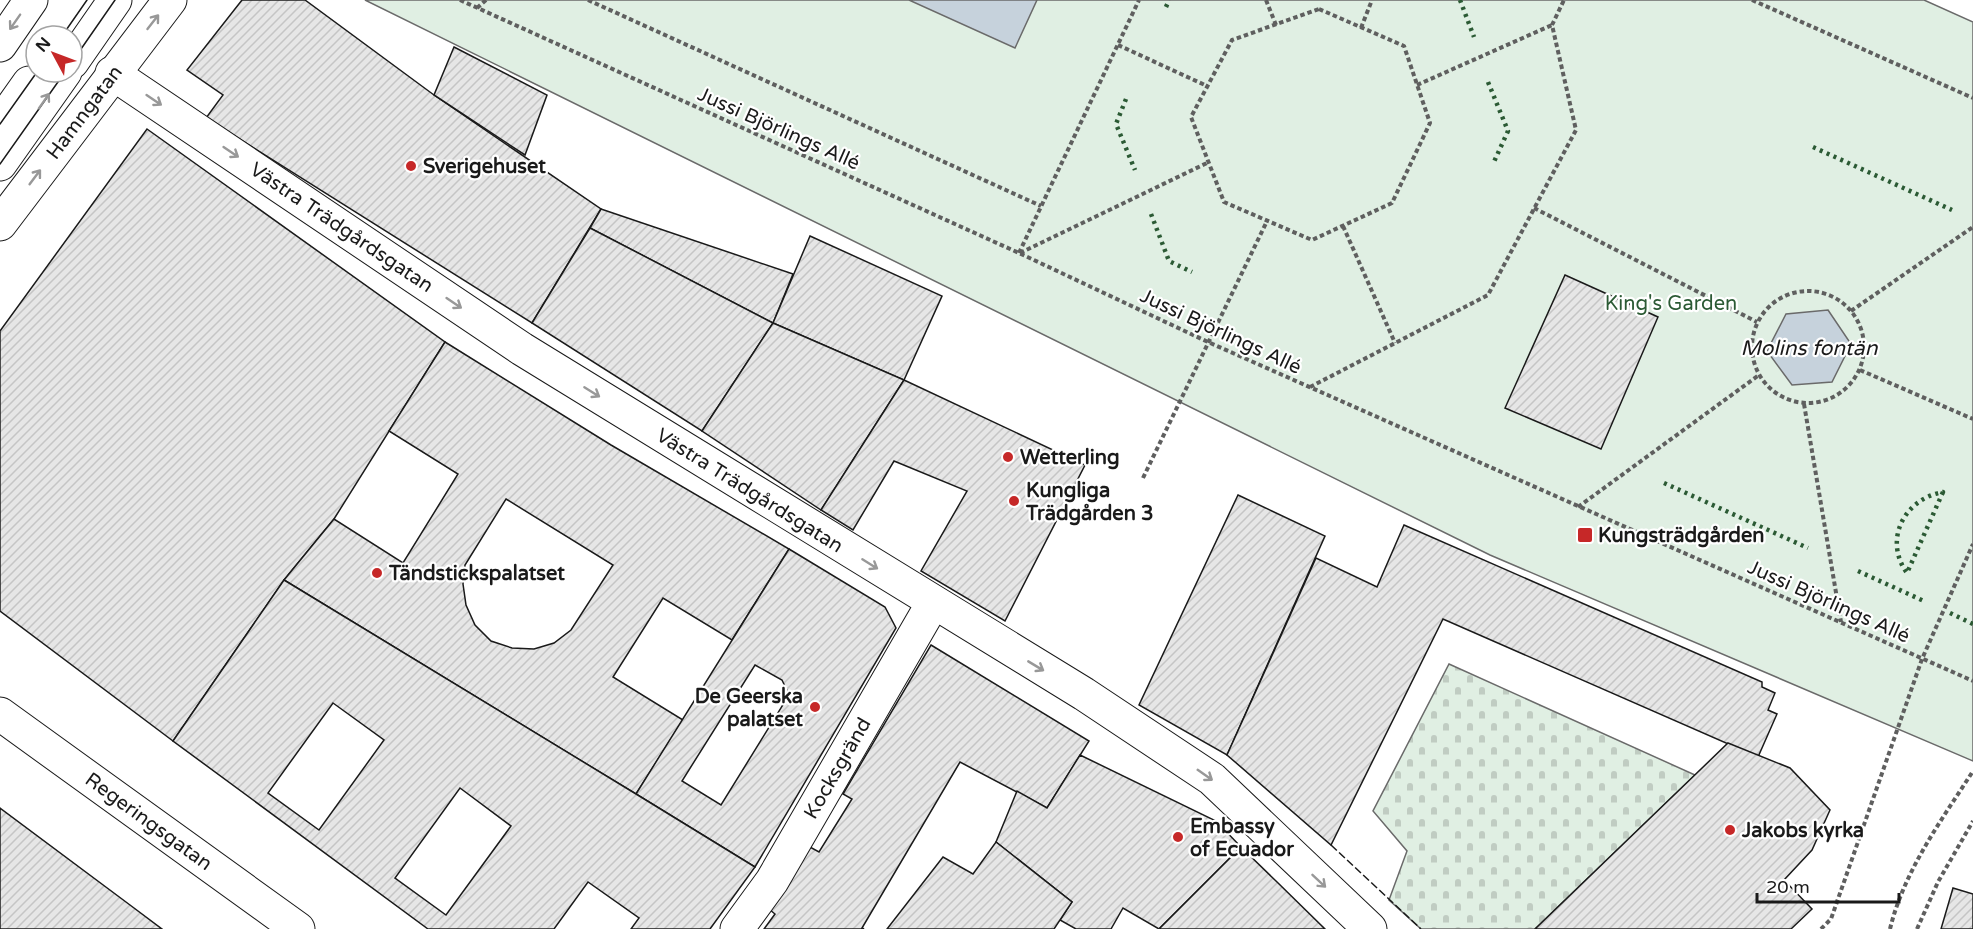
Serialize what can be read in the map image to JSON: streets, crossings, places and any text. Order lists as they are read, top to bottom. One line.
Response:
{"streets":{"street":["Hamngatan","Västra Trädgårdsgatan","Kocksgränd","Regeringsgatan"],"path":["Jussi Björlings Allé"]},"crossings":[["Hamngatan","Västra Trädgårdsgatan"],["Västra Trädgårdsgatan","Kocksgränd"]],"one_way":["Västra Trädgårdsgatan"],"water":["Molins fontän"],"parks":["King's Garden"],"places":{"other":["Sverigehuset","Wetterling","Kungliga Trädgården 3","Tändstickspalatset","De Geerska palatset","Jakobs kyrka","Embassy of Ecuador"],"transit":["Kungsträdgården"]},"scale_bar":"20 m","north":"top left"}
